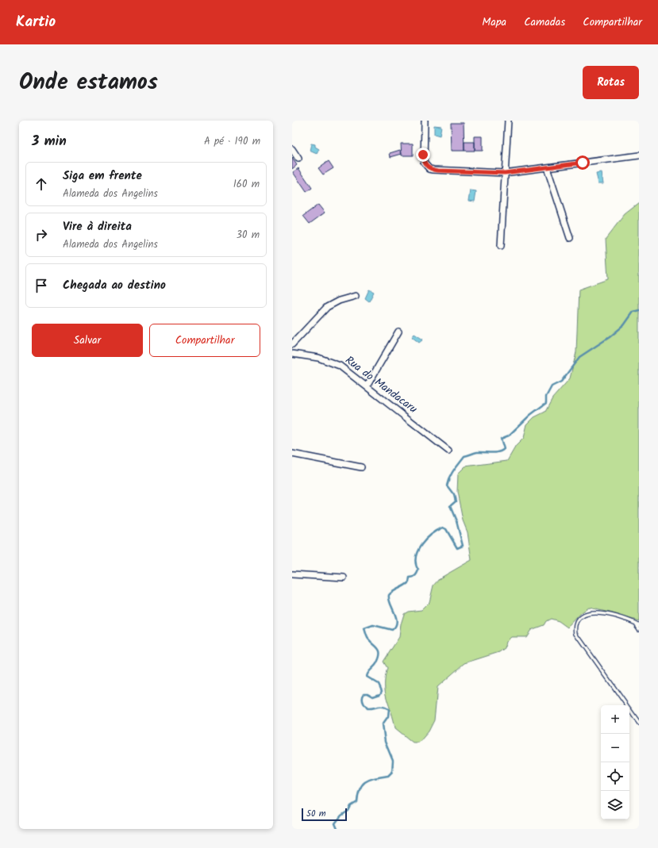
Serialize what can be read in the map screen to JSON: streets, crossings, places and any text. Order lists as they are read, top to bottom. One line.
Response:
{"streets":{"street":["Rua do Mandacaru"]},"scale_bar":"50 m","page":{"header":"Kartio","nav":["Mapa","Camadas","Compartilhar"],"title":"Onde estamos","buttons":["Rotas",["Salvar","Compartilhar"]],"heading":["3 min","A pé · 190 m"],"list":[["Siga em frente","Alameda dos Angelins","160 m"],["Vire à direita","Alameda dos Angelins","30 m"],"Chegada ao destino"],"map_buttons":["+","−"],"scale":"50 m"}}
